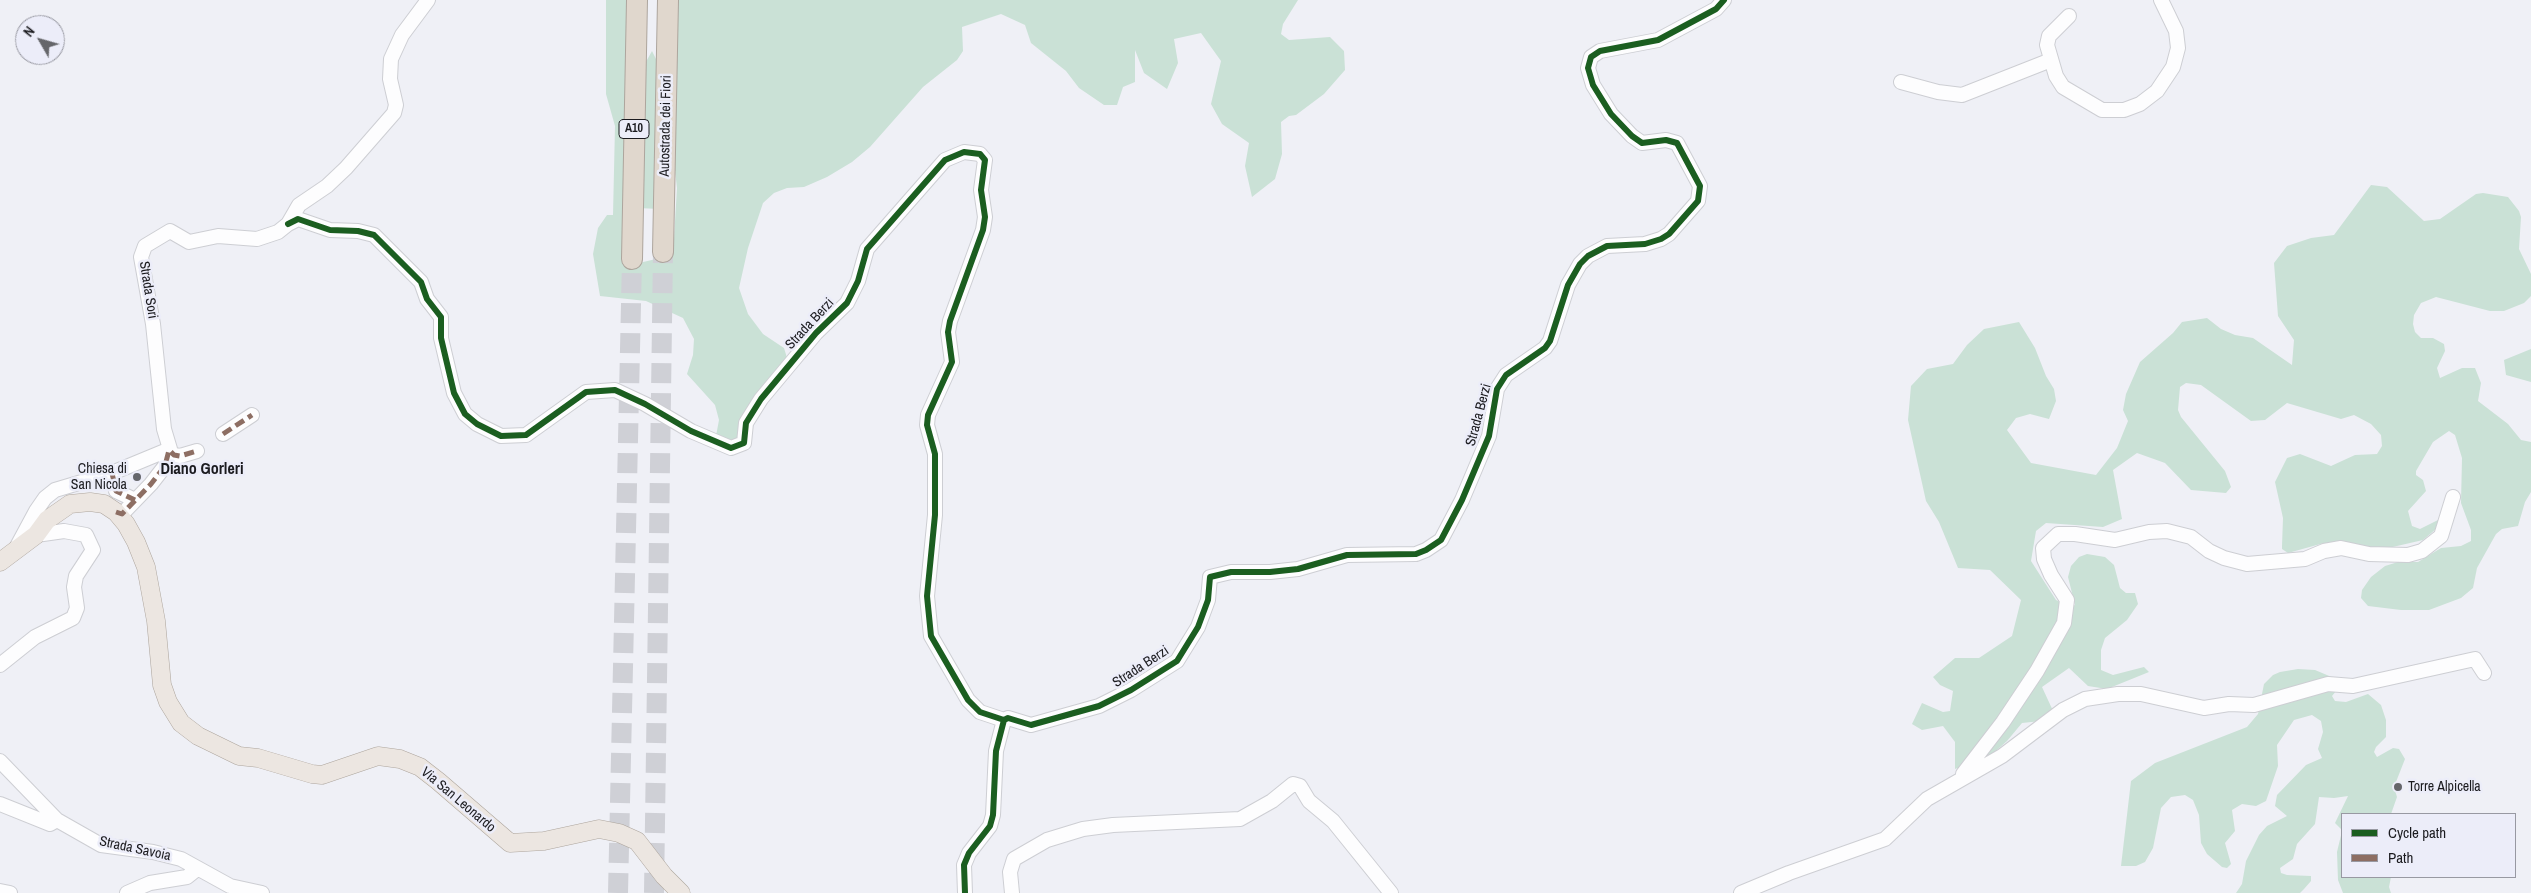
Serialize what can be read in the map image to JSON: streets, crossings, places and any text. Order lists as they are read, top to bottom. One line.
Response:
{"streets":{"highway":["Autostrada dei Fiori","A10"],"main road":["Via San Leonardo"],"street":["Strada Sori","Strada Berzi","Strada Savoia"]},"crossings":[["Strada Sori","Strada Berzi"]],"districts":["Diano Gorleri"],"places":["Chiesa di San Nicola","Torre Alpicella"],"legend":["Cycle path","Path"],"north":"top left"}
